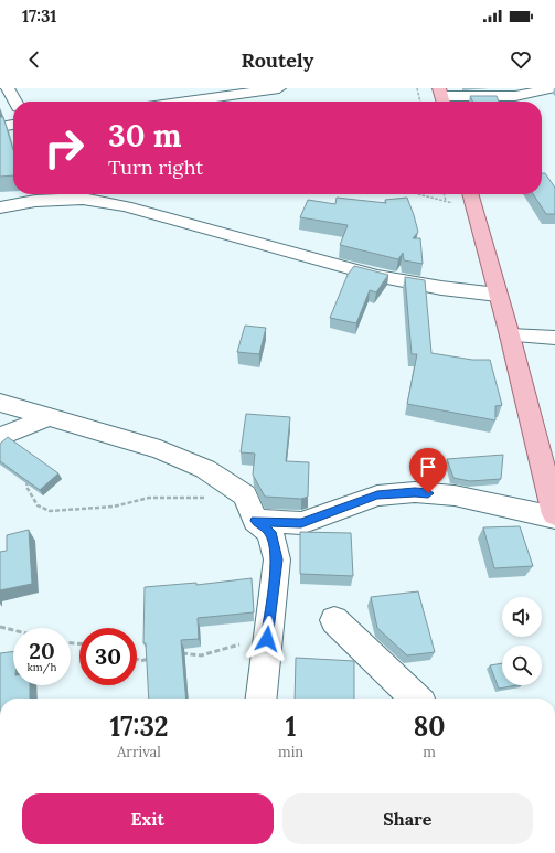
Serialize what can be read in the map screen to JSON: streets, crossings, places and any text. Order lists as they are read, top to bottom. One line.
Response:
{"page":{"status":"17:31","header":"Routely","turn":["30 m","Turn right"],"speed":"20 km/h","limit":"30","eta":["17:32","Arrival","1","min","80","m"],"buttons":["Exit","Share"]}}
